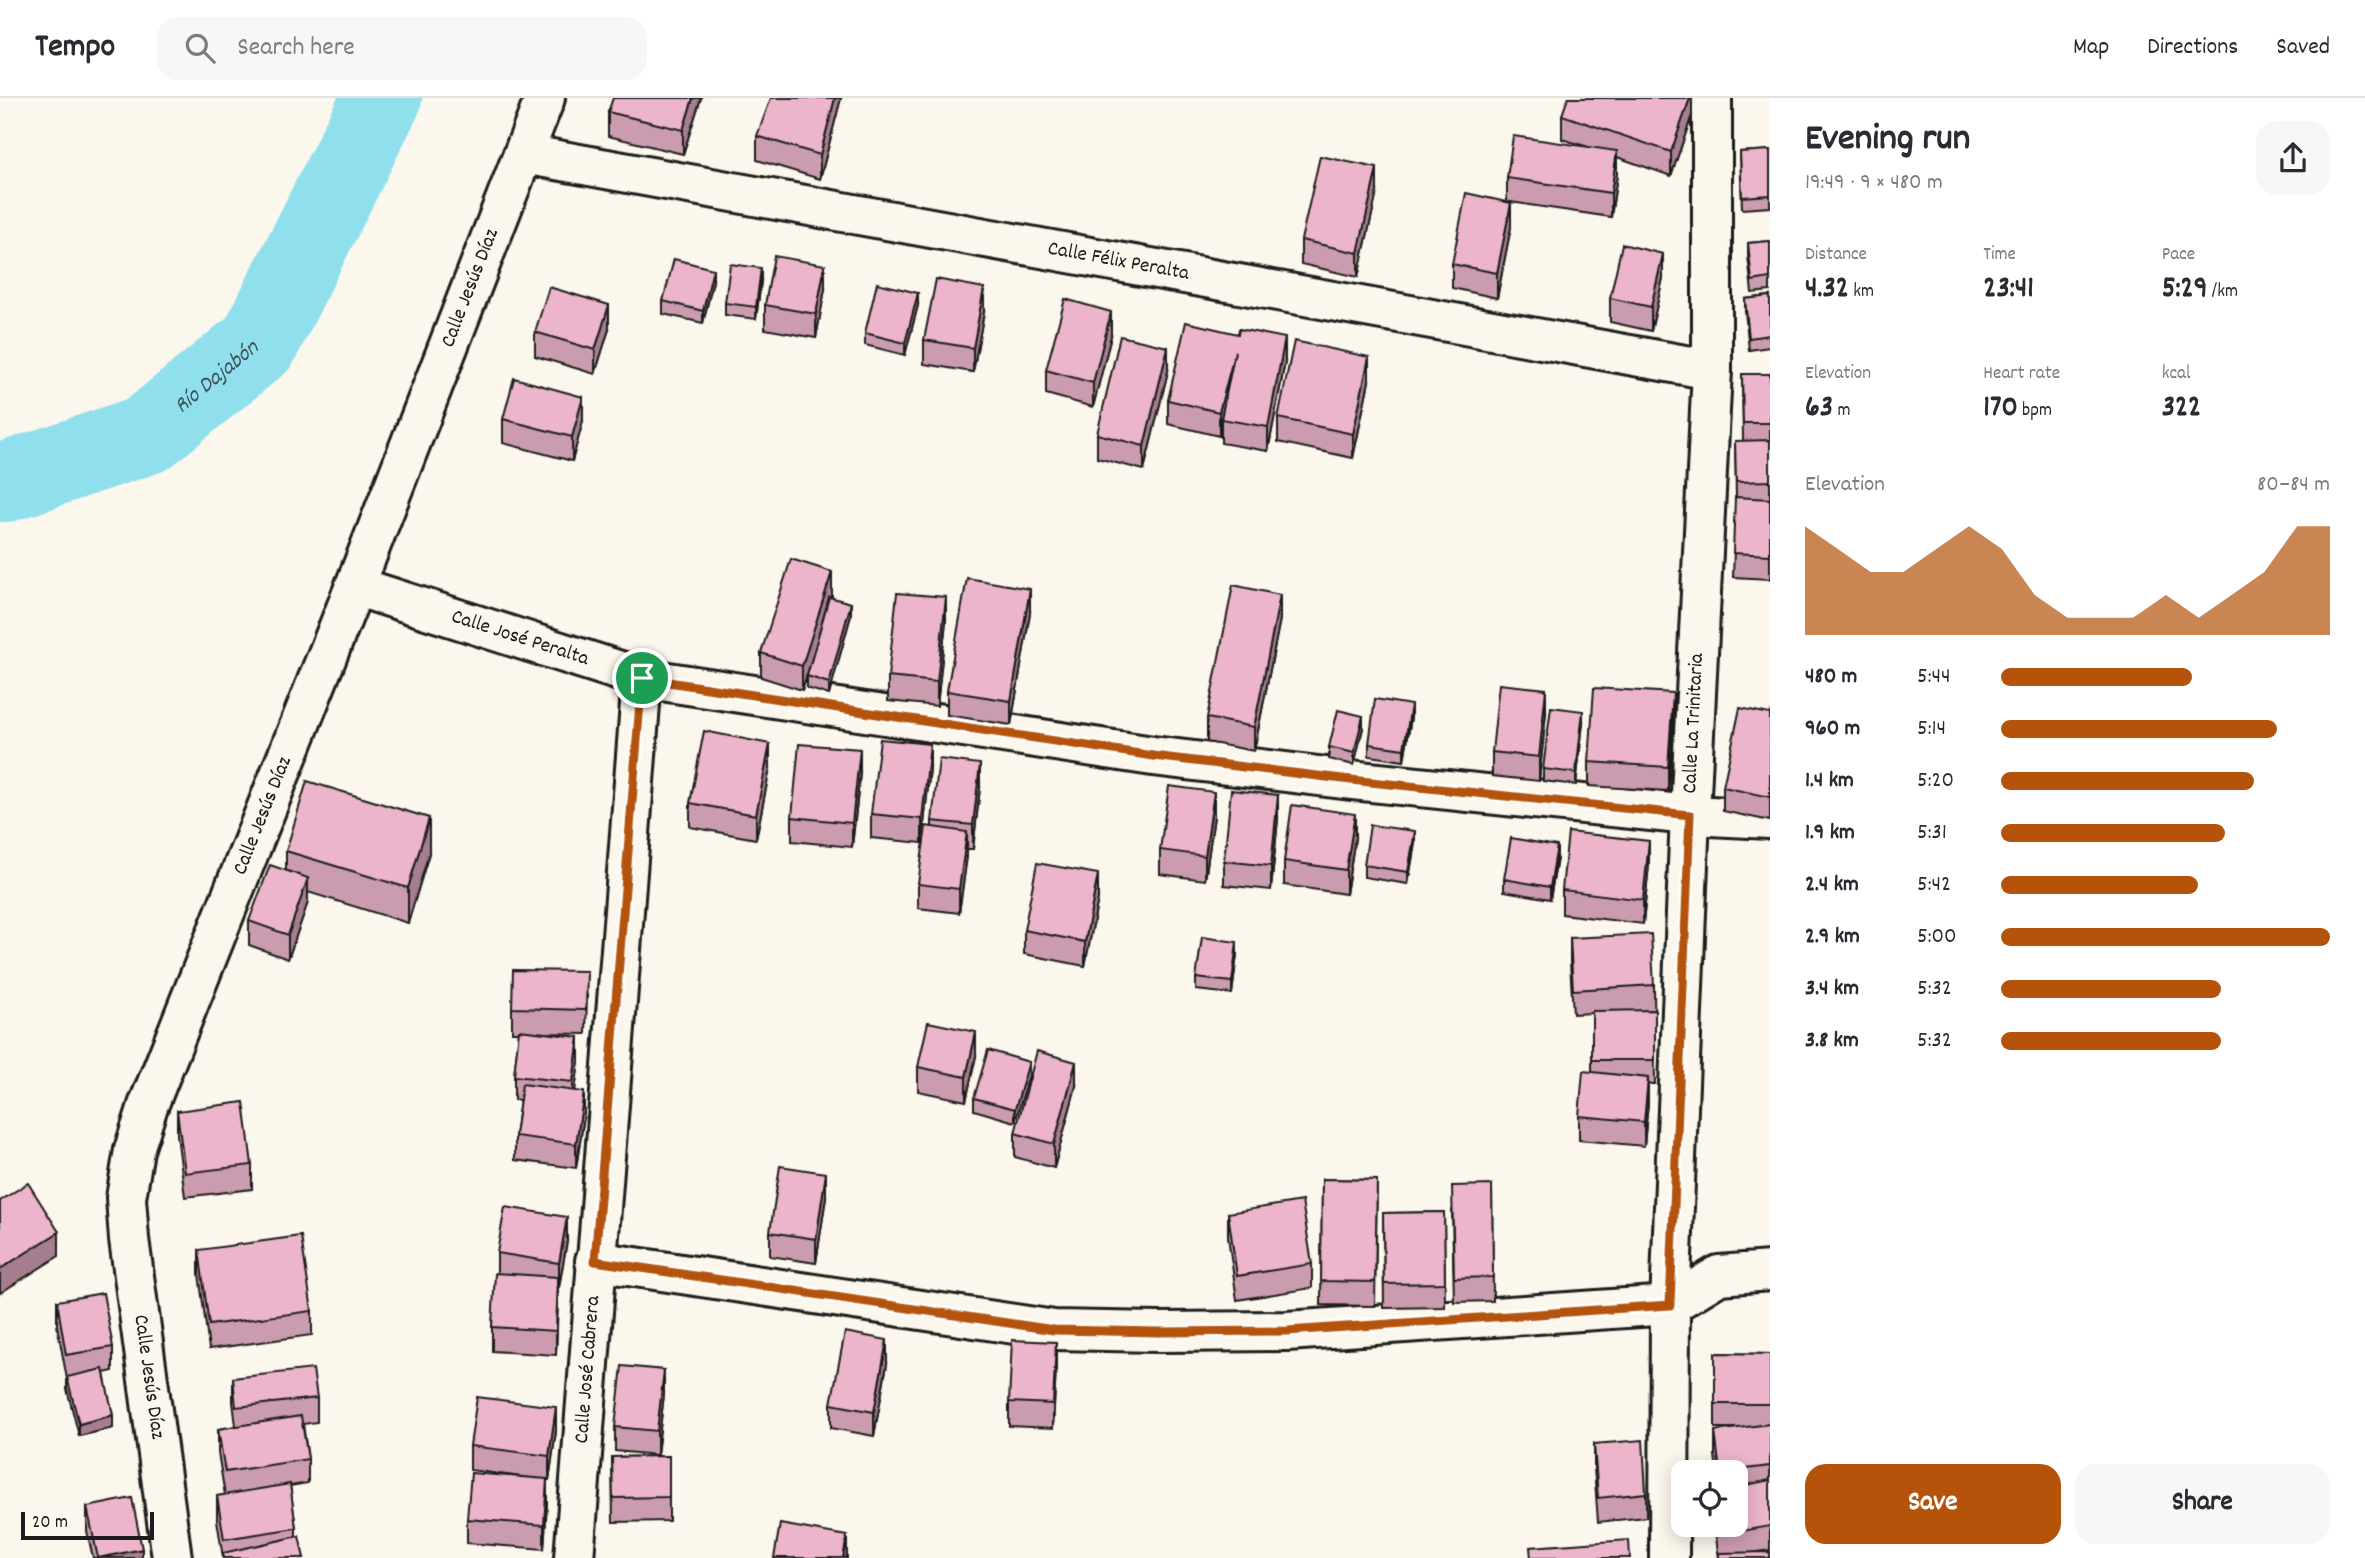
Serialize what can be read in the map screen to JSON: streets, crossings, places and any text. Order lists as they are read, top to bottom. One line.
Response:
{"streets":{"street":["Calle Félix Peralta","Calle Jesús Díaz","Calle José Peralta","Calle La Trinitaria","Calle José Cabrera"]},"crossings":[["Calle Félix Peralta","Calle Jesús Díaz"],["Calle Félix Peralta","Calle La Trinitaria"],["Calle Jesús Díaz","Calle José Peralta"],["Calle José Peralta","Calle La Trinitaria"],["Calle José Peralta","Calle José Cabrera"]],"water":["Río Dajabón"],"scale_bar":"20 m","page":{"header":"Tempo","search":"Search here","nav":["Map","Directions","Saved"],"heading":["Evening run","19:49 · 9 × 480 m"],"stats":[["Distance","4.32 km"],["Time","23:41"],["Pace","5:29 /km"],["Elevation","63 m"],["Heart rate","170 bpm"],["kcal","322"]],"chart":["Elevation","80–84 m"],"list":[{"name":"480 m","note":"5:44"},{"name":"960 m","note":"5:14"},{"name":"1.4 km","note":"5:20"},{"name":"1.9 km","note":"5:31"},{"name":"2.4 km","note":"5:42"},{"name":"2.9 km","note":"5:00"},{"name":"3.4 km","note":"5:32"},{"name":"3.8 km","note":"5:32"}],"buttons":["Save","Share"],"scale":"20 m"}}
